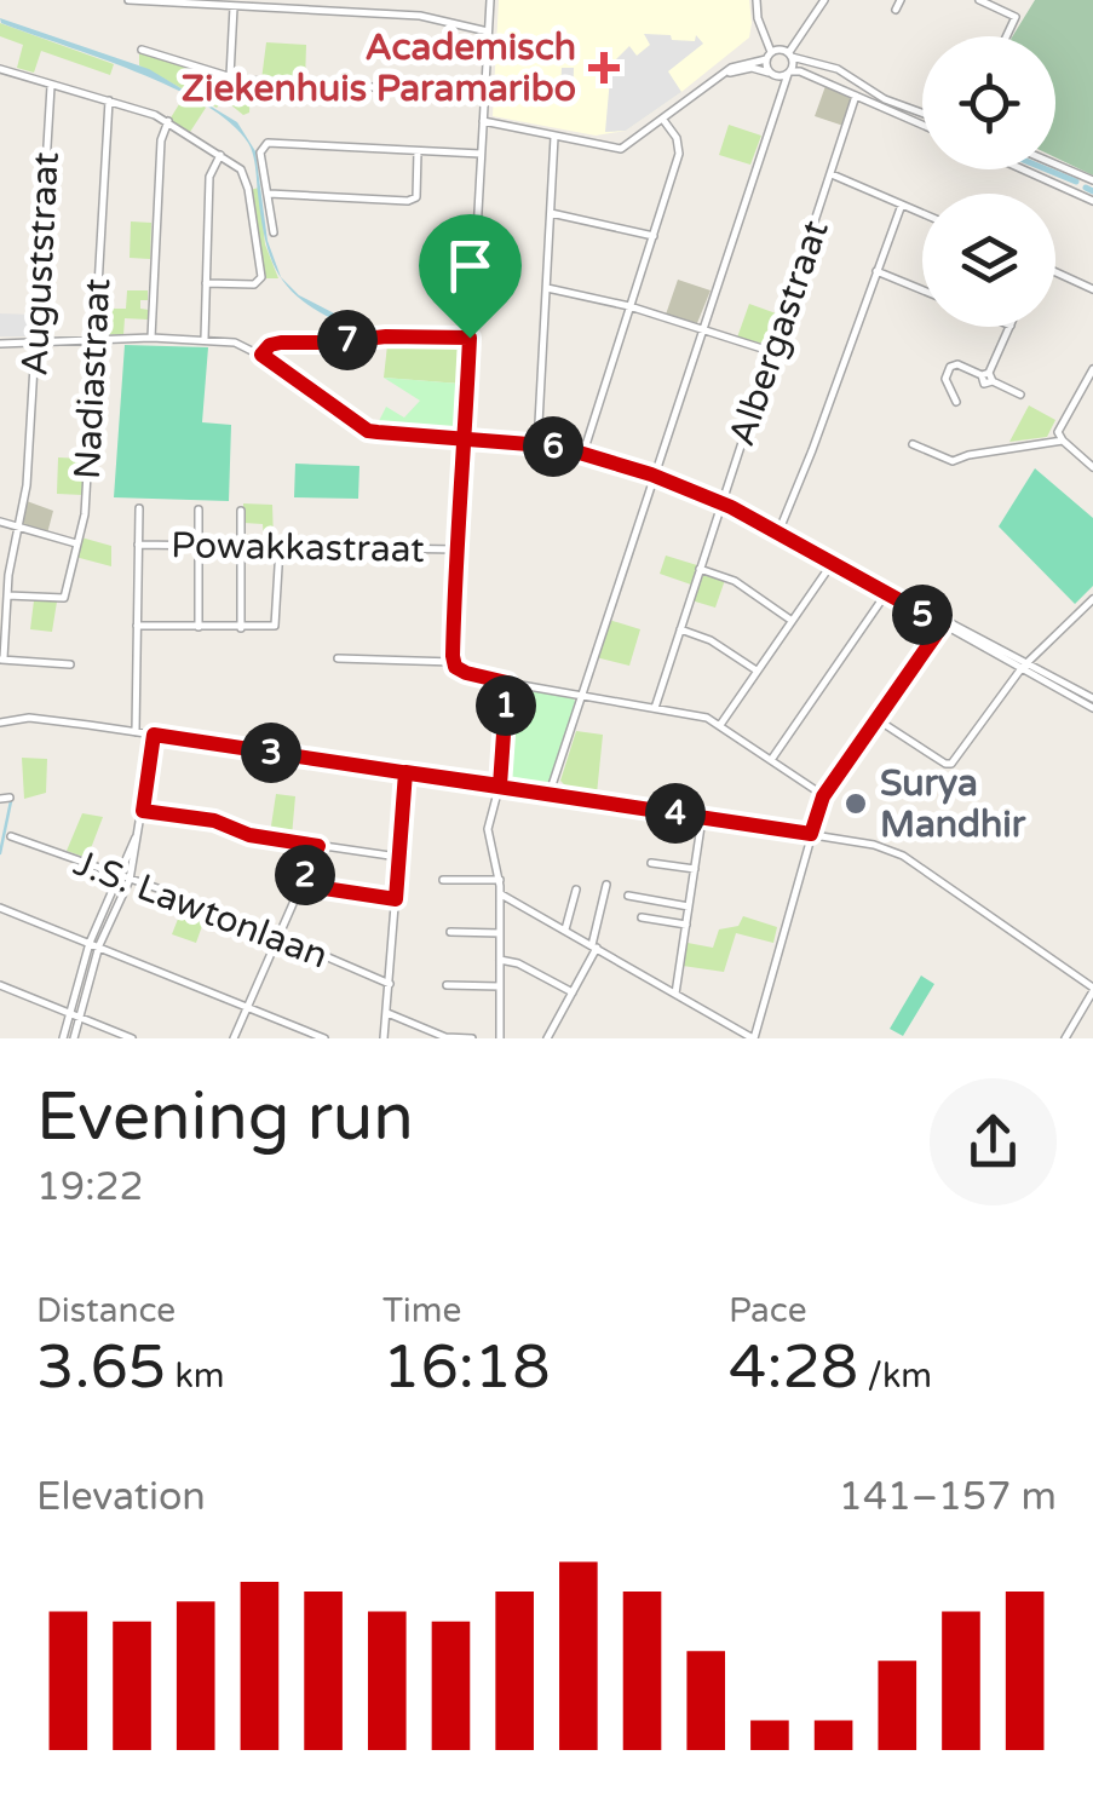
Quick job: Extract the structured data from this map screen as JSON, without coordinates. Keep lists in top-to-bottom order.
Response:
{
  "streets": {
    "street": [
      "Auguststraat",
      "Albergastraat",
      "Nadiastraat",
      "Powakkastraat",
      "J.S. Lawtonlaan"
    ]
  },
  "crossings": [
    ["Auguststraat", "Nadiastraat"]
  ],
  "places": {
    "health": ["Academisch Ziekenhuis Paramaribo"],
    "other": ["Surya Mandhir"]
  },
  "page": {
    "pins": [
      "7",
      "6",
      "5",
      "1",
      "3",
      "4",
      "2"
    ],
    "heading": ["Evening run", "19:22"],
    "stats": [
      ["Distance", "3.65 km"],
      ["Time", "16:18"],
      ["Pace", "4:28 /km"]
    ],
    "chart": ["Elevation", "141–157 m"]
  }
}
